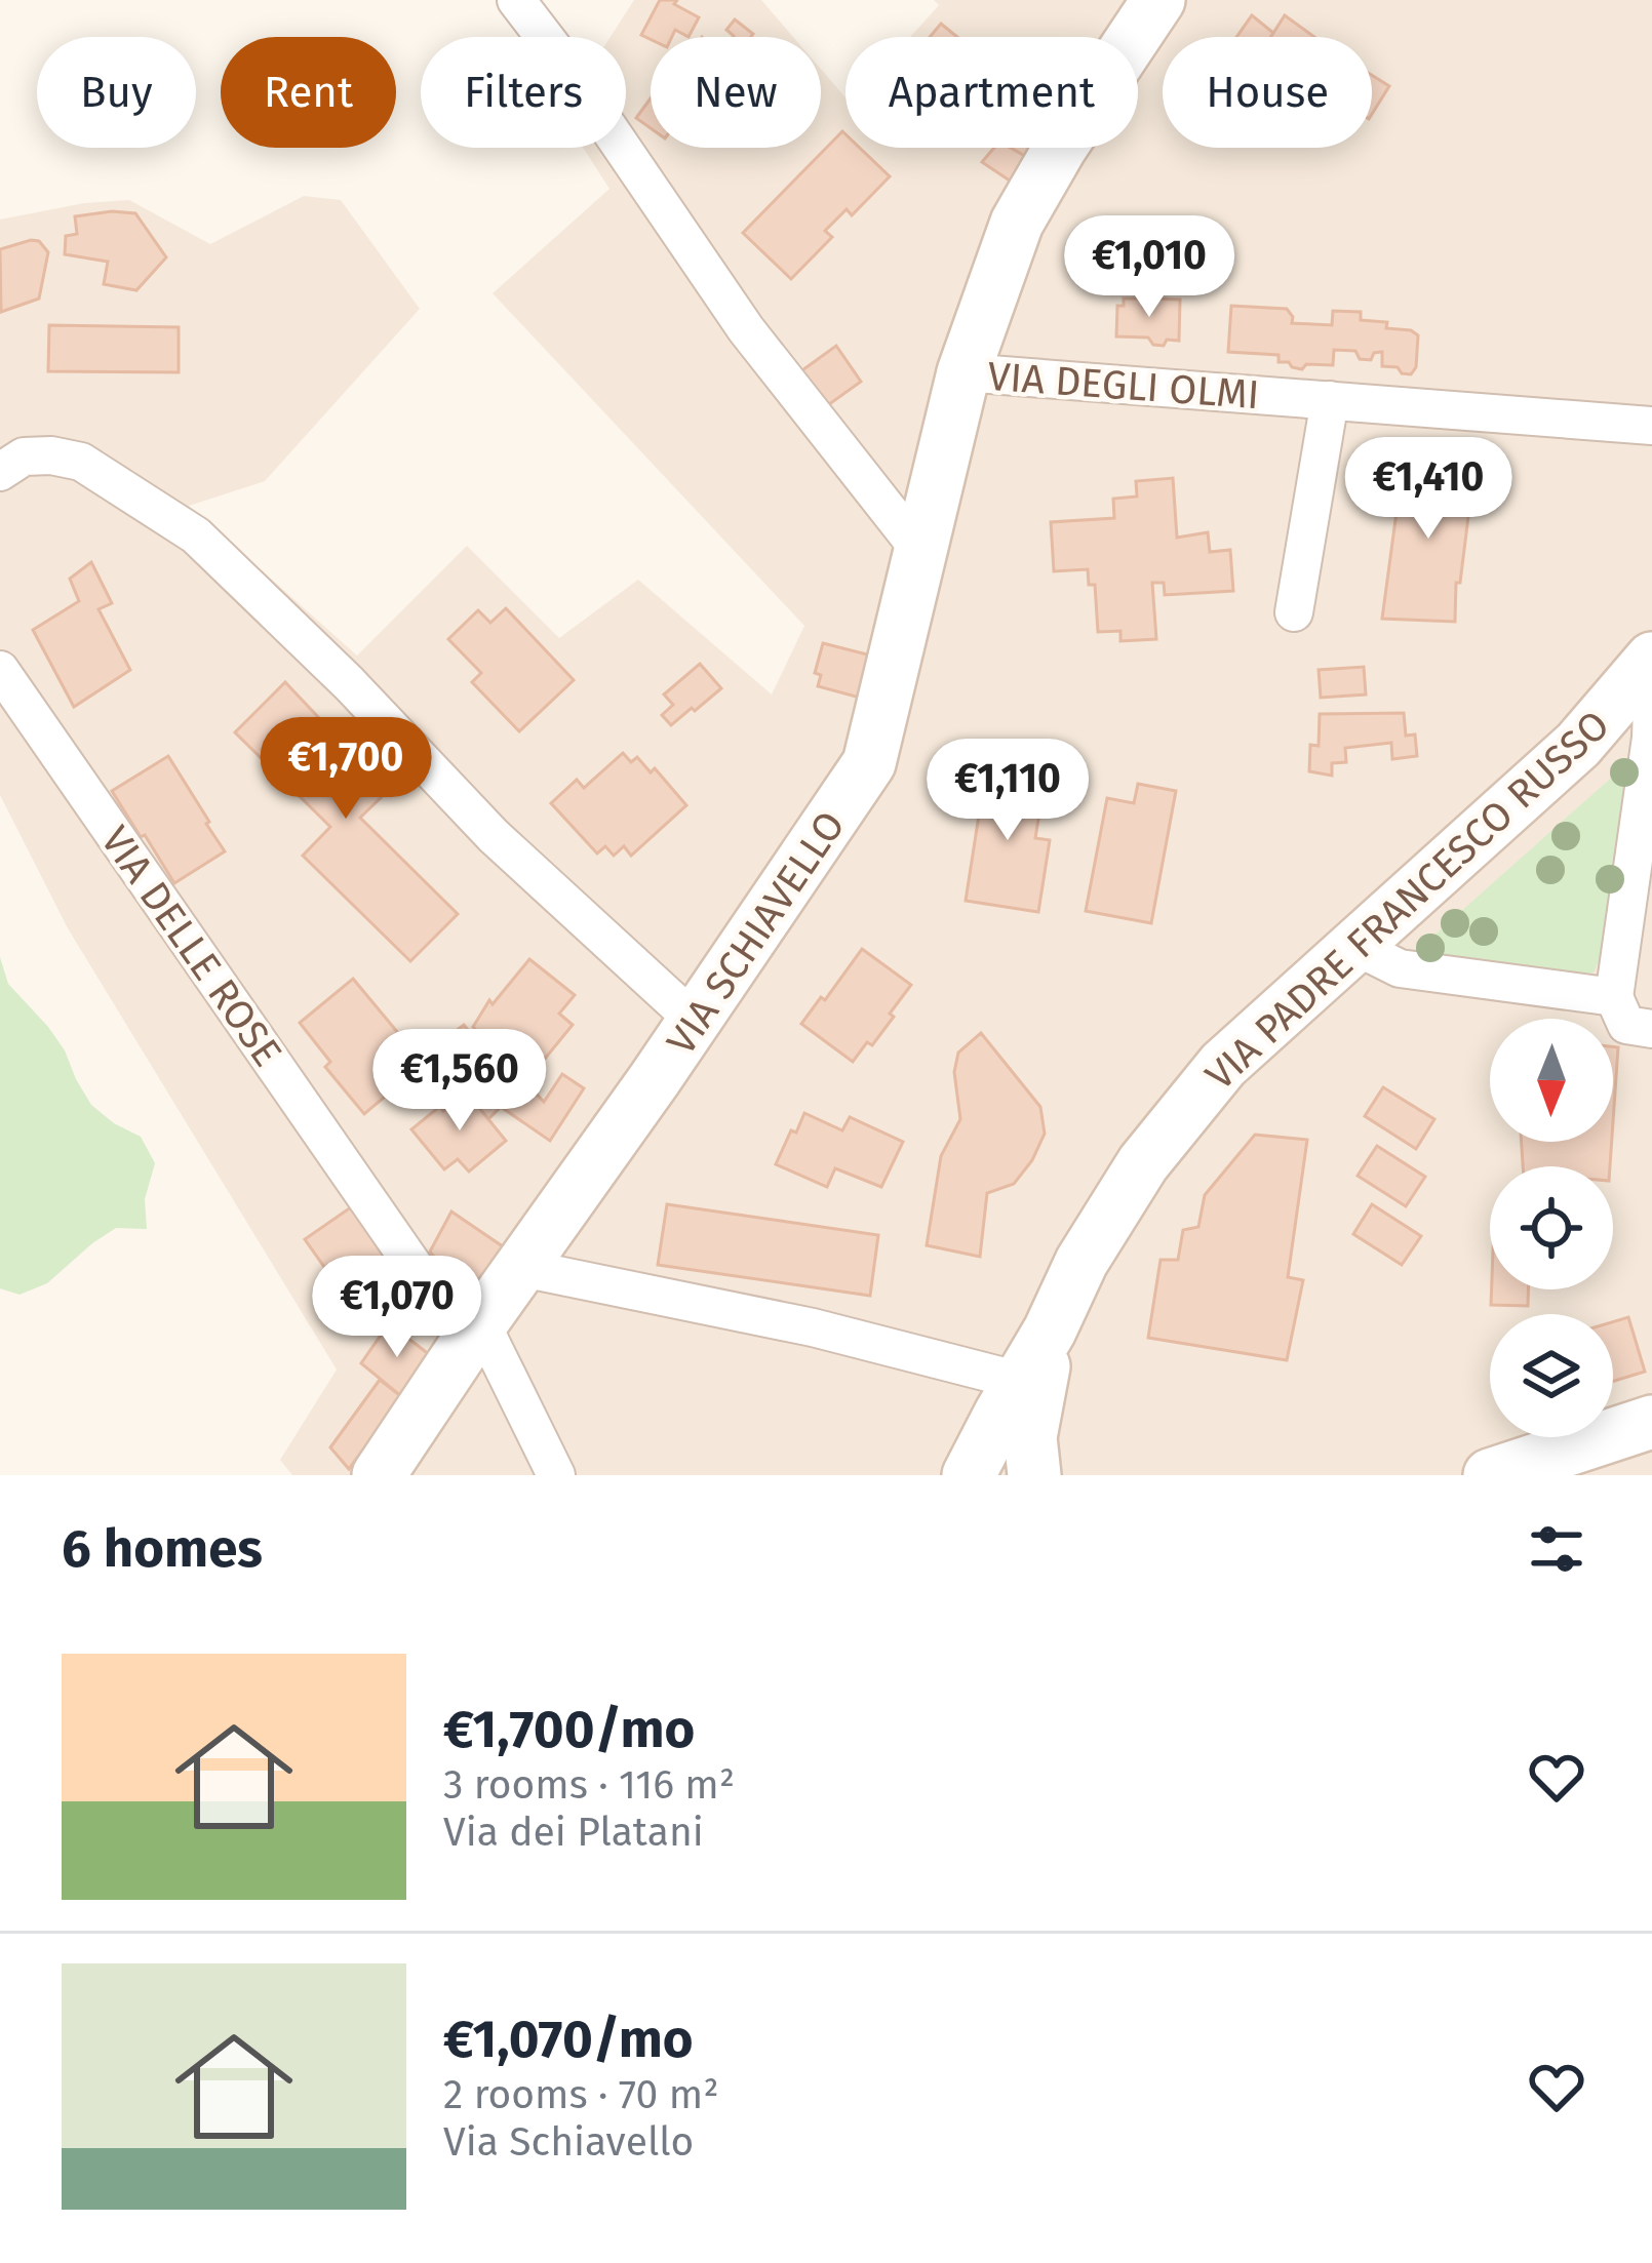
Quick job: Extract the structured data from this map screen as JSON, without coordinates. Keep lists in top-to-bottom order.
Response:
{
  "streets": {
    "street": [
      "VIA DEGLI OLMI",
      "VIA PADRE FRANCESCO RUSSO",
      "VIA SCHIAVELLO",
      "VIA DELLE ROSE"
    ]
  },
  "crossings": [
    ["VIA DEGLI OLMI", "VIA SCHIAVELLO"],
    ["VIA SCHIAVELLO", "VIA DELLE ROSE"]
  ],
  "north": "bottom",
  "page": {
    "chip": [
      "Buy",
      "Rent",
      "Filters",
      "New",
      "Apartment",
      "House"
    ],
    "price": [
      "€1,010",
      "€1,410",
      "€1,700",
      "€1,110",
      "€1,560",
      "€1,070"
    ],
    "heading": "6 homes",
    "list": [
      {
        "name": "€1,700/mo",
        "note": "3 rooms · 116 m² · Via dei Platani"
      },
      {
        "name": "€1,070/mo",
        "note": "2 rooms · 70 m² · Via Schiavello"
      }
    ]
  }
}
